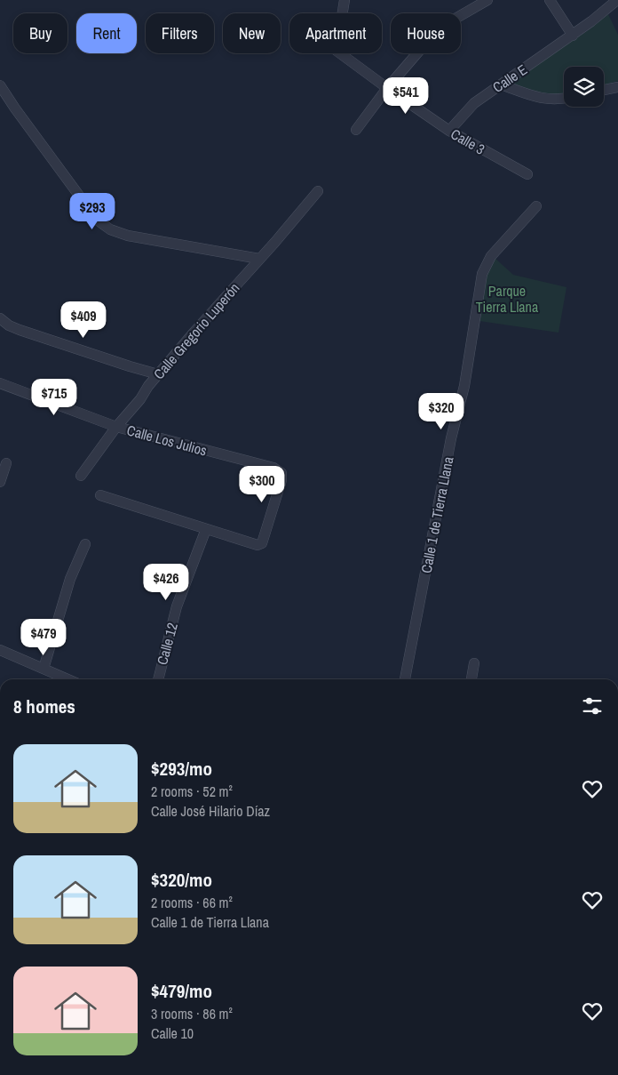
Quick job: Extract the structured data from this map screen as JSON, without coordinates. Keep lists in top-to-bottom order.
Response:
{
  "streets": {
    "street": [
      "Calle E",
      "Calle 3",
      "Calle Gregorio Luperón",
      "Calle Los Julios",
      "Calle 1 de Tierra Llana",
      "Calle 12"
    ]
  },
  "crossings": [
    ["Calle E", "Calle 3"],
    ["Calle Gregorio Luperón", "Calle Los Julios"],
    ["Calle Los Julios", "Calle 12"]
  ],
  "parks": ["Parque Tierra Llana"],
  "page": {
    "chip": [
      "Buy",
      "Rent",
      "Filters",
      "New",
      "Apartment",
      "House"
    ],
    "price": [
      "$541",
      "$293",
      "$409",
      "$715",
      "$320",
      "$300",
      "$426",
      "$479"
    ],
    "heading": "8 homes",
    "list": [
      {
        "name": "$293/mo",
        "note": "2 rooms · 52 m² · Calle José Hilario Díaz"
      },
      {
        "name": "$320/mo",
        "note": "2 rooms · 66 m² · Calle 1 de Tierra Llana"
      },
      {
        "name": "$479/mo",
        "note": "3 rooms · 86 m² · Calle 10"
      }
    ]
  }
}
